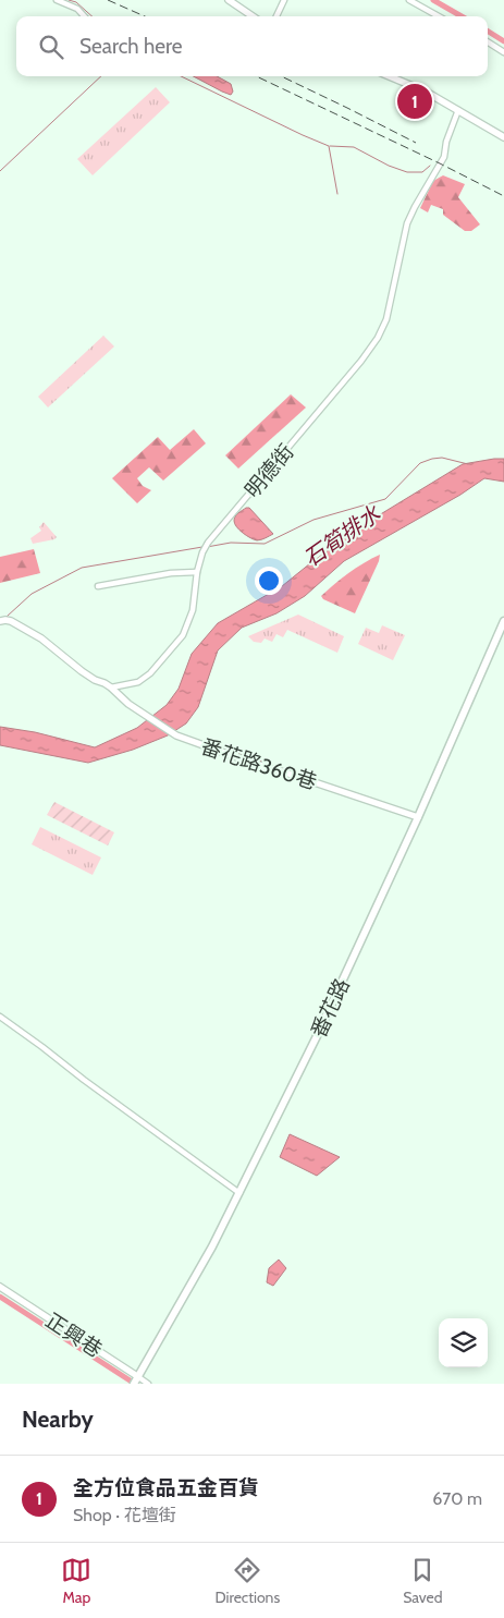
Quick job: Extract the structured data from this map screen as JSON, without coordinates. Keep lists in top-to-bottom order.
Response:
{
  "streets": {
    "main road": ["番花路"],
    "street": ["明德街", "番花路360巷", "正興巷"]
  },
  "crossings": [
    ["明德街", "番花路360巷"],
    ["番花路360巷", "番花路"],
    ["番花路", "正興巷"]
  ],
  "water": ["石筍排水"],
  "page": {
    "search": "Search here",
    "pins": "1",
    "heading": "Nearby",
    "list": [
      {
        "mark": "1",
        "name": "全方位食品五金百貨",
        "note": "Shop · 花壇街",
        "value": "670 m"
      }
    ],
    "nav": ["Map", "Directions", "Saved"]
  }
}
